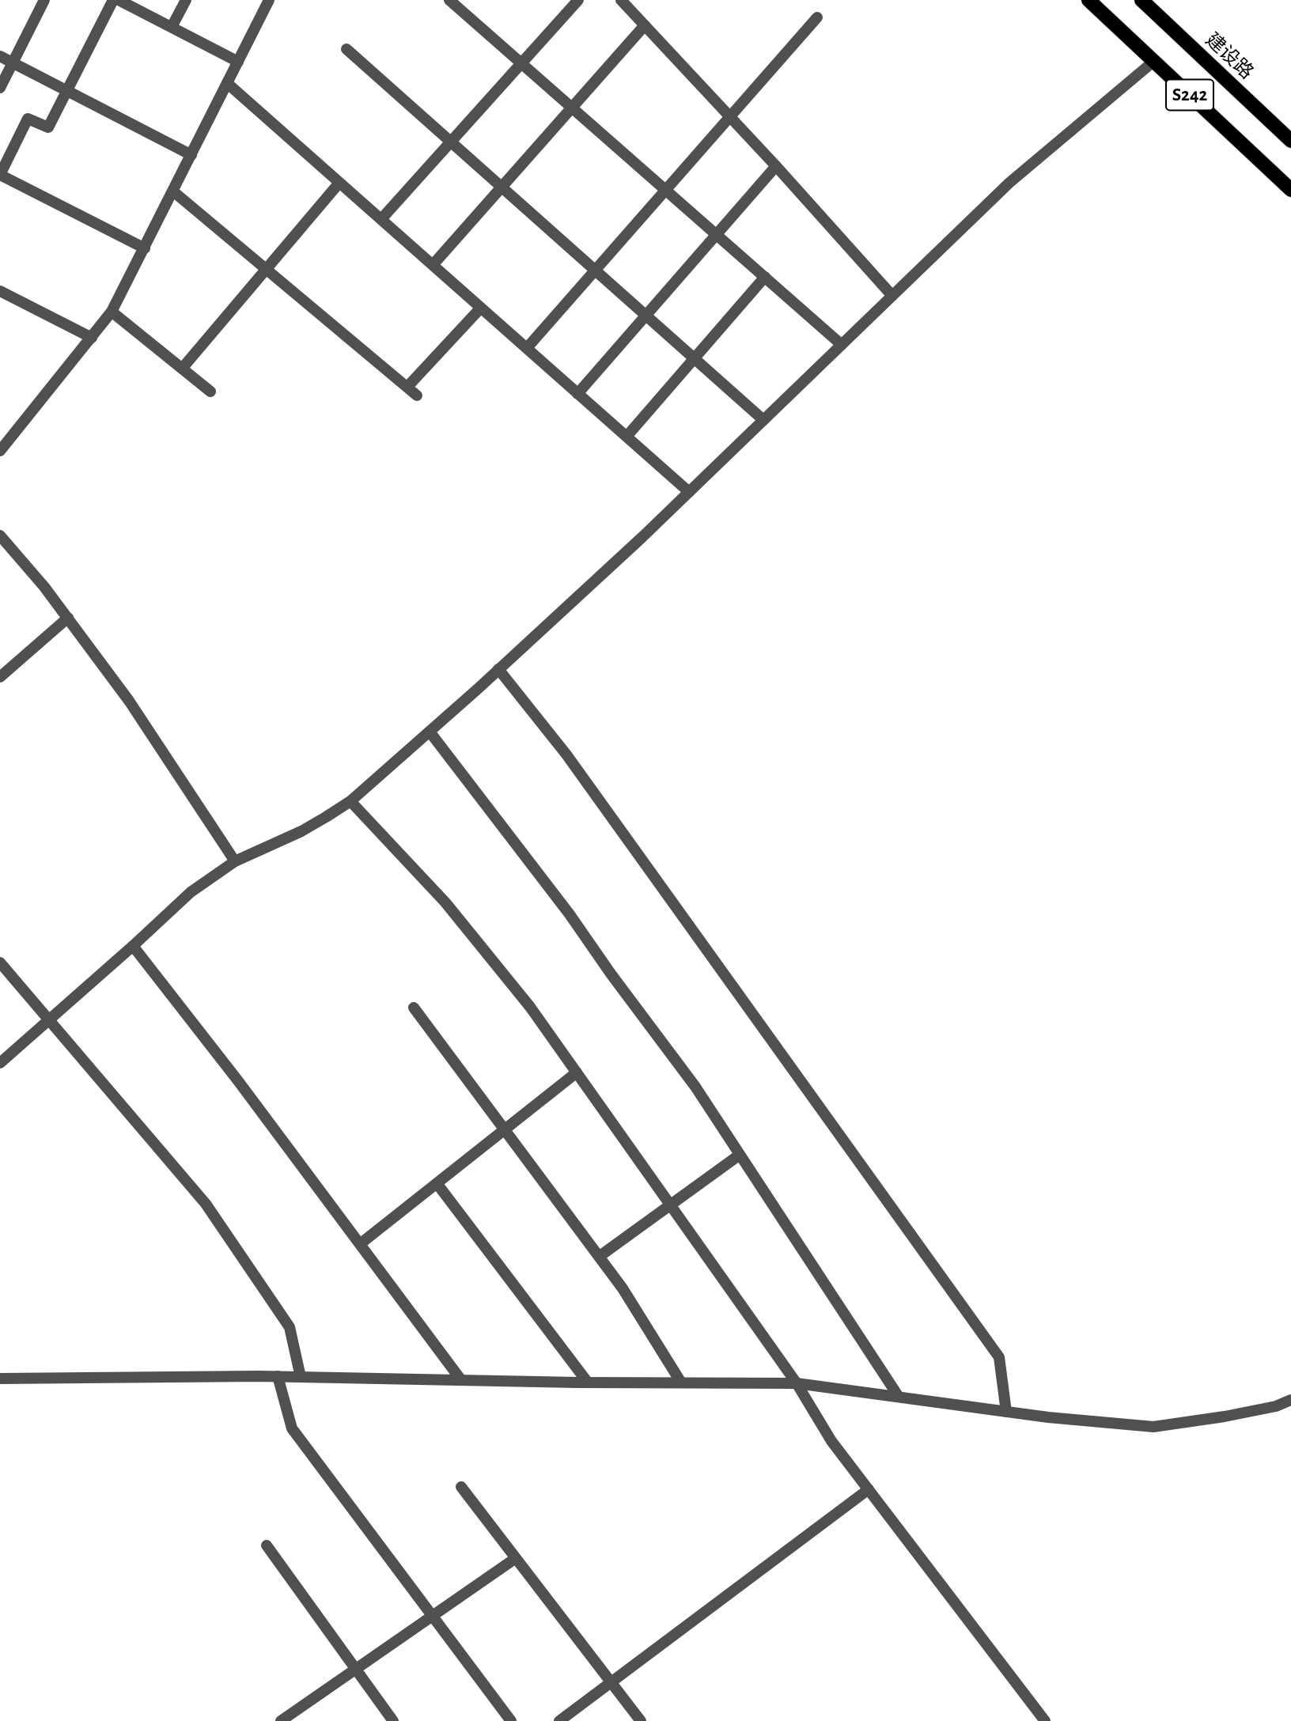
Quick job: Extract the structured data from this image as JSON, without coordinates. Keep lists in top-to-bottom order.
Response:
{
  "streets": {
    "main road": ["建设路", "S242"]
  }
}
